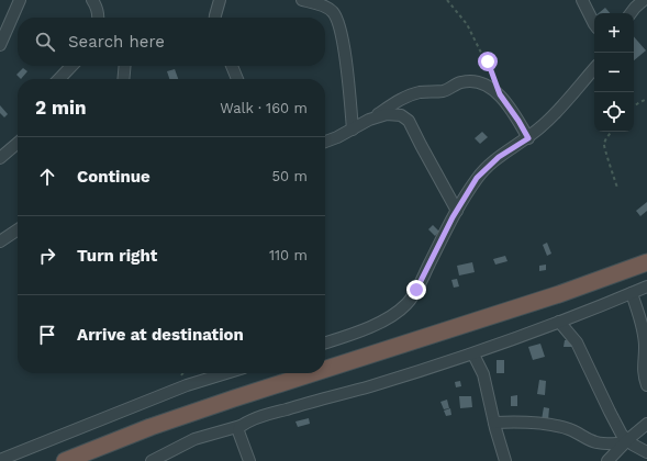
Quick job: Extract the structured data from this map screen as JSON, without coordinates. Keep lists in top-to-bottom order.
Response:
{
  "page": {
    "map_buttons": ["+", "−"],
    "search": "Search here",
    "heading": ["2 min", "Walk · 160 m"],
    "list": [
      ["Continue", "50 m"],
      ["Turn right", "110 m"],
      "Arrive at destination"
    ]
  }
}
